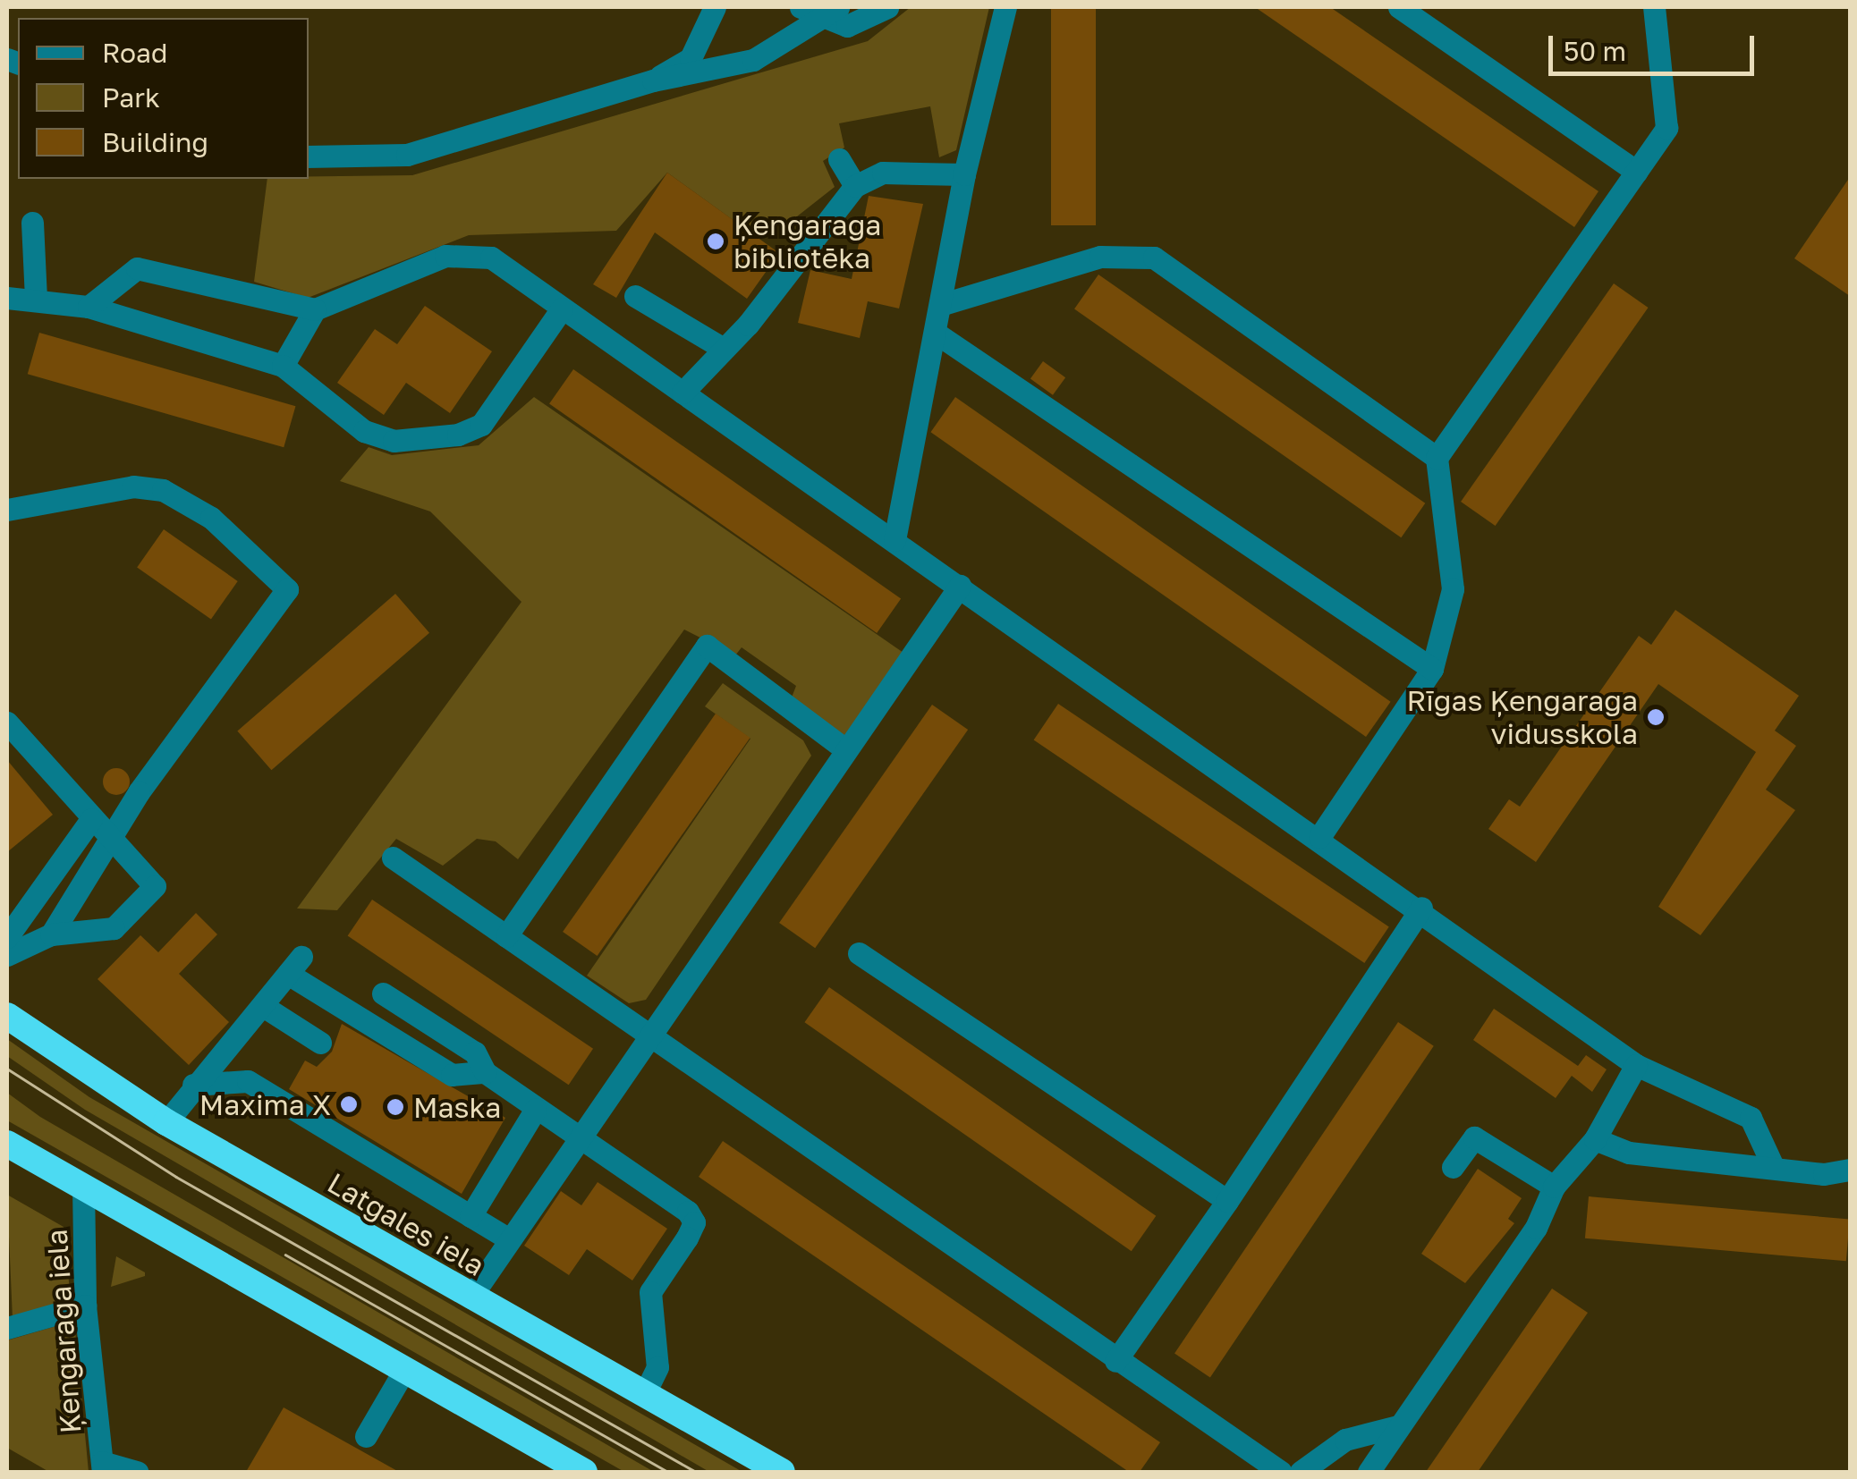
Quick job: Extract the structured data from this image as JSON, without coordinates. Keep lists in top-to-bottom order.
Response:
{
  "streets": {
    "highway": ["Latgales iela"],
    "street": ["Ķengaraga iela"]
  },
  "places": [
    "Ķengaraga bibliotēka",
    "Rīgas Ķengaraga vidusskola",
    "Maxima X",
    "Maska"
  ],
  "legend": ["Road", "Park", "Building"],
  "scale_bar": "50 m"
}
